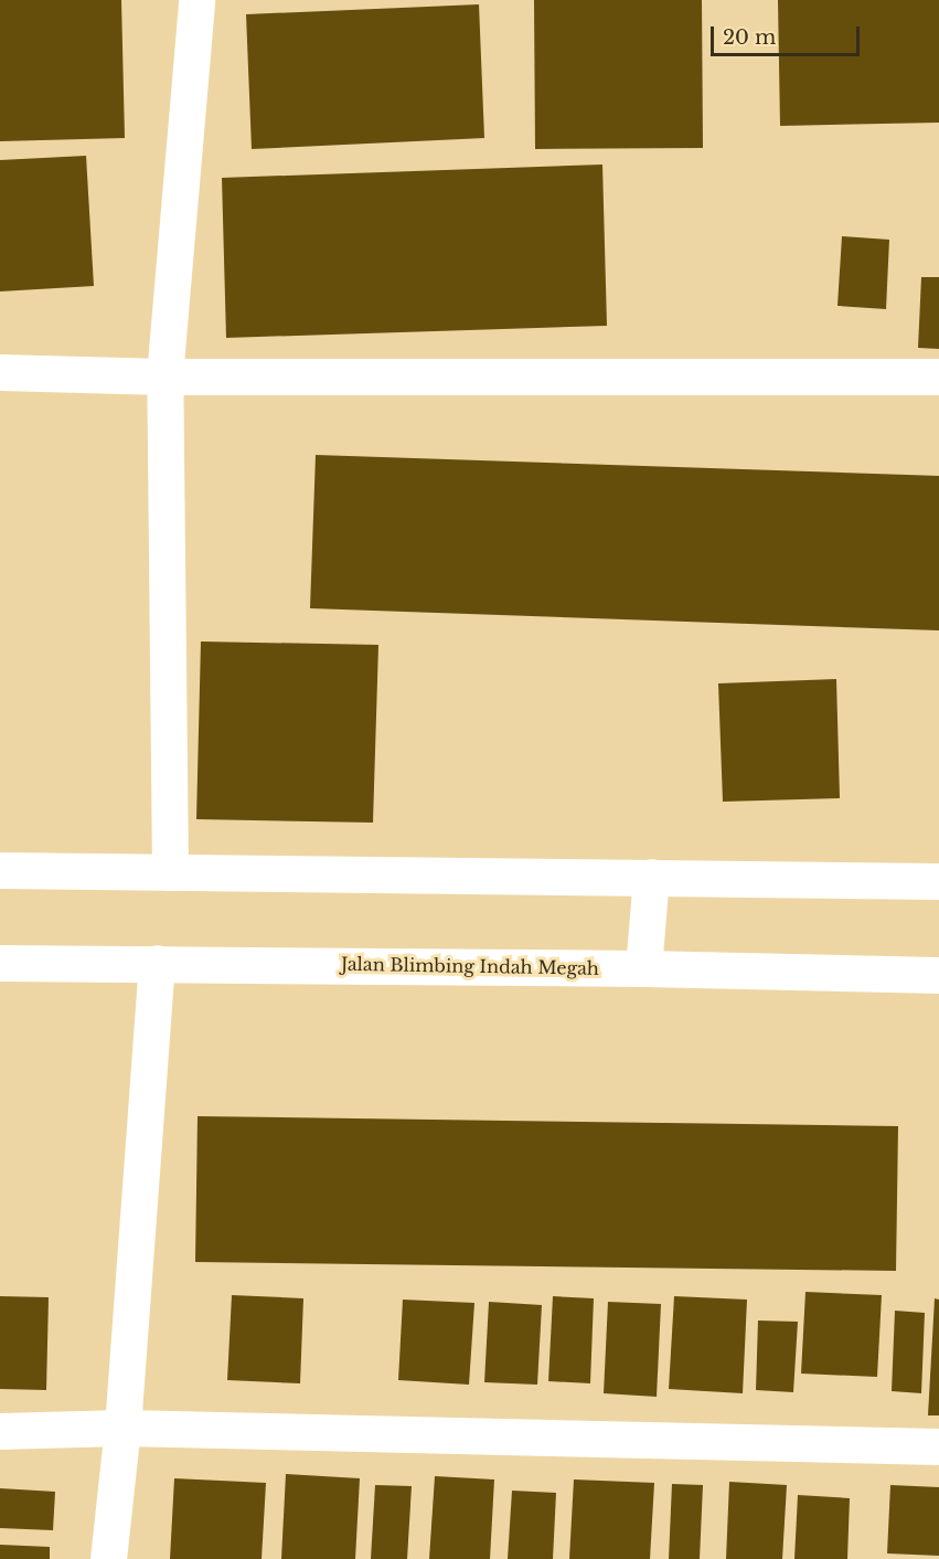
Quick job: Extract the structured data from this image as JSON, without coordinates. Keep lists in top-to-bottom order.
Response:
{
  "streets": {
    "street": ["Jalan Blimbing Indah Megah"]
  },
  "scale_bar": "20 m"
}
